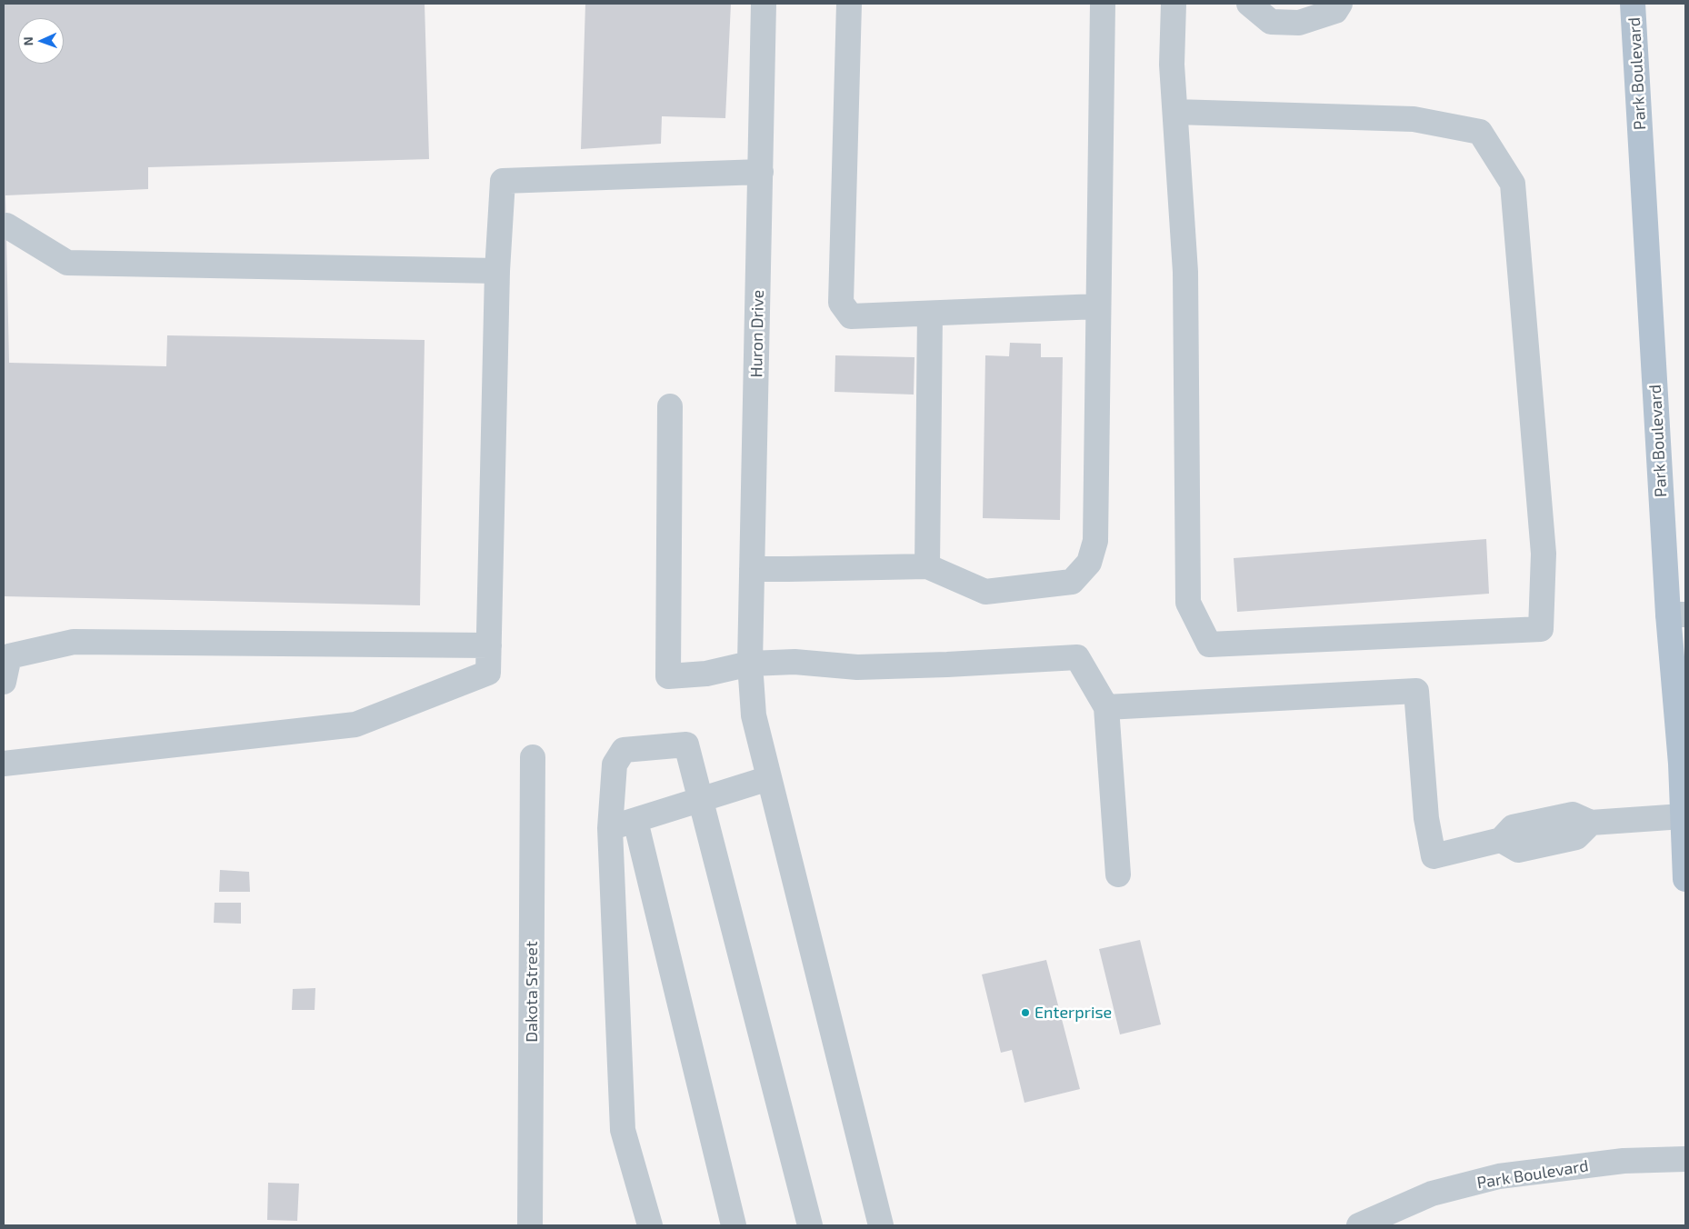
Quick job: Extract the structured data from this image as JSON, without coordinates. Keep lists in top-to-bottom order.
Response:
{
  "streets": {
    "main road": ["Park Boulevard"],
    "street": ["Huron Drive", "Dakota Street"]
  },
  "places": ["Enterprise"],
  "north": "left"
}
